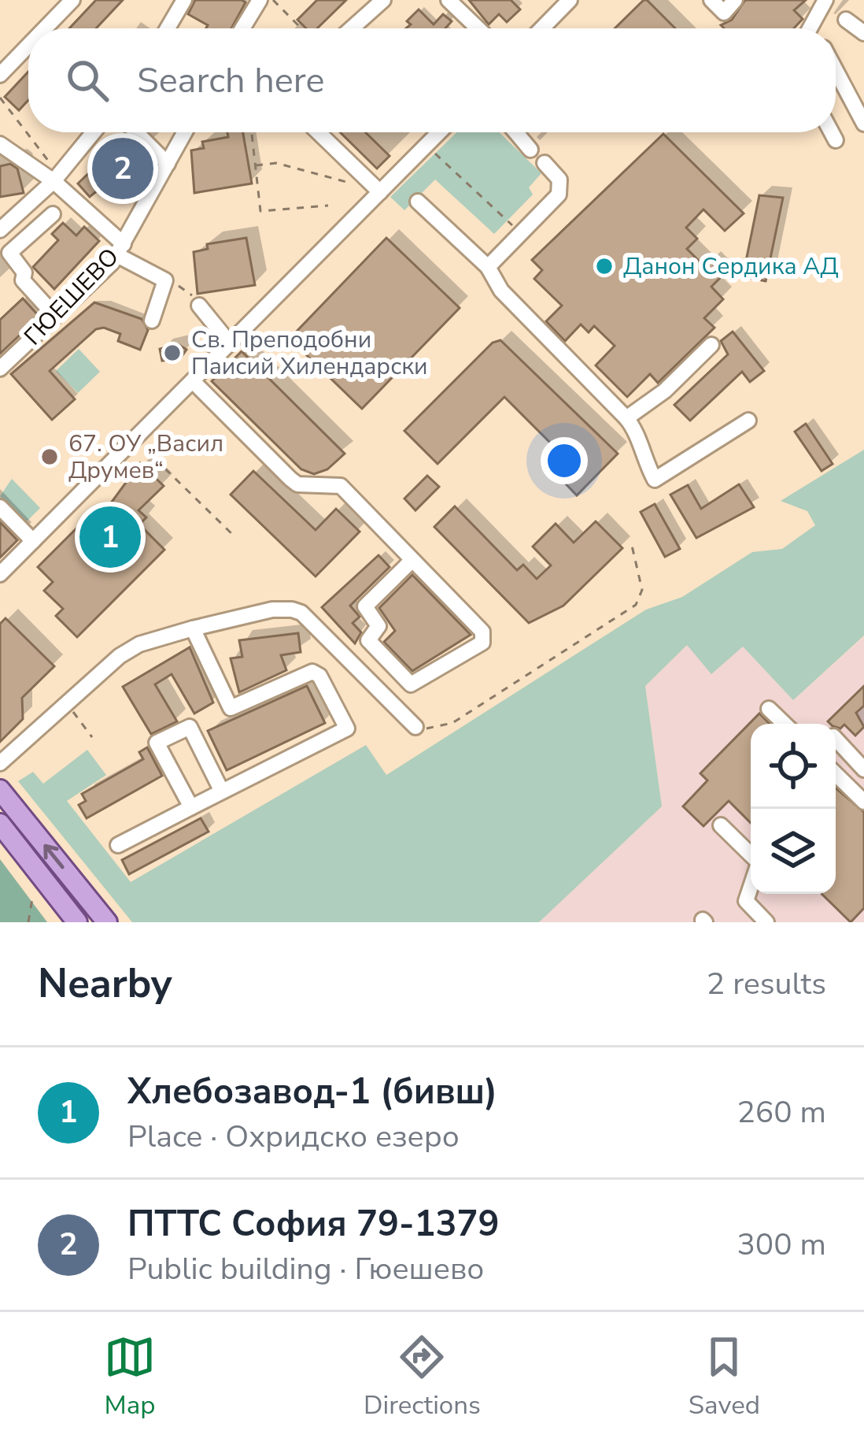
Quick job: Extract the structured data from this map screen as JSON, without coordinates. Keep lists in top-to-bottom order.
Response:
{
  "streets": {
    "street": ["ГЮЕШЕВО"]
  },
  "places": ["Данон Сердика АД", "Св. Преподобни Паисий Хилендарски", "67. ОУ „Васил Друмев“"],
  "page": {
    "search": "Search here",
    "pins": ["2", "1"],
    "heading": ["Nearby", "2 results"],
    "list": [
      {
        "mark": "1",
        "name": "Хлебозавод-1 (бивш)",
        "note": "Place · Охридско езеро",
        "value": "260 m"
      },
      {
        "mark": "2",
        "name": "ПТТС София 79-1379",
        "note": "Public building · Гюешево",
        "value": "300 m"
      }
    ],
    "nav": ["Map", "Directions", "Saved"]
  }
}
